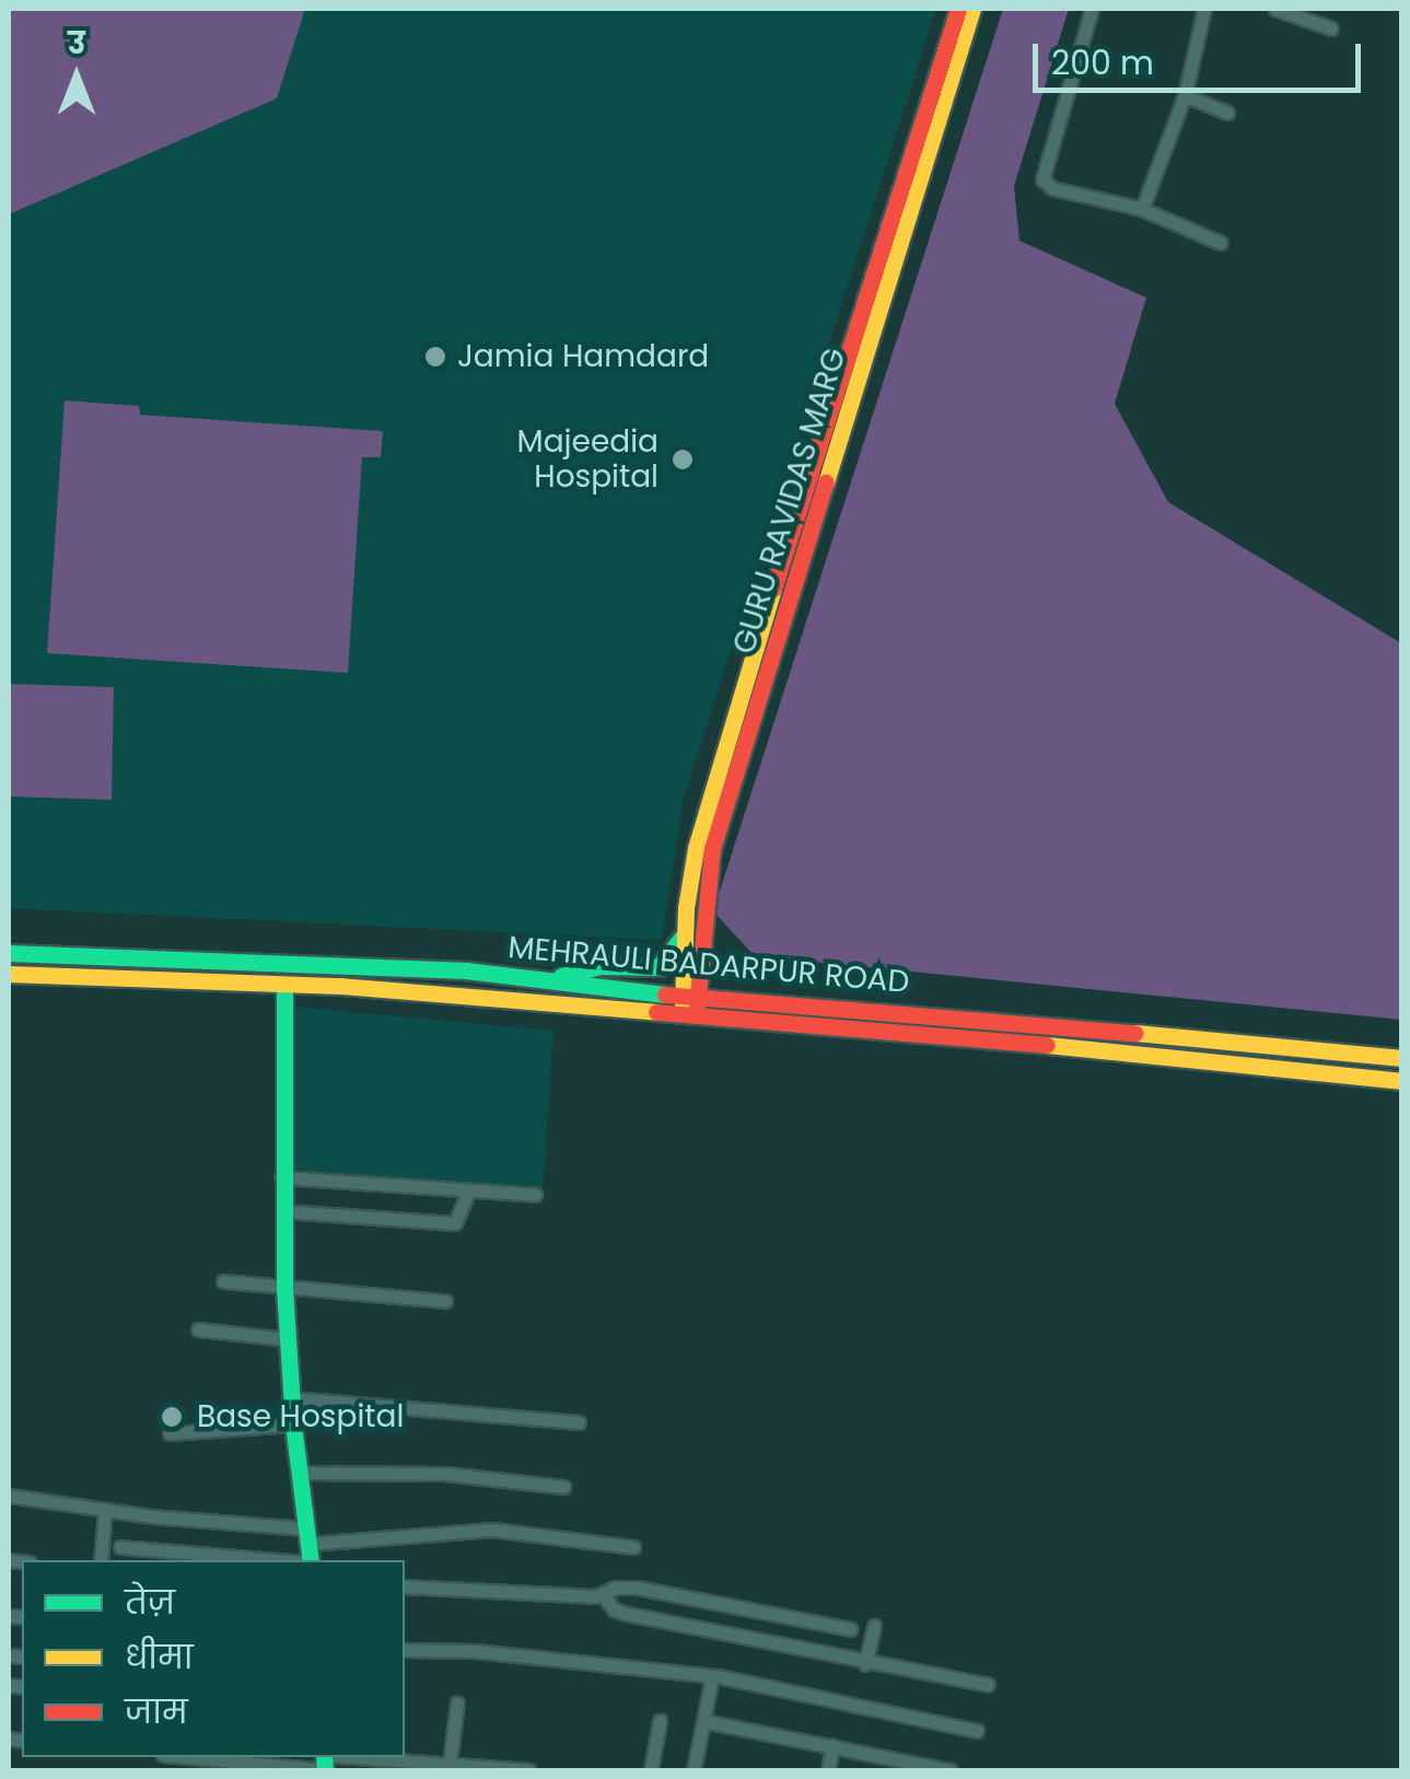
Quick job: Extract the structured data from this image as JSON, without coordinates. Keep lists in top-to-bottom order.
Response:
{
  "streets": {
    "main road": ["GURU RAVIDAS MARG", "MEHRAULI BADARPUR ROAD"]
  },
  "crossings": [
    ["GURU RAVIDAS MARG", "MEHRAULI BADARPUR ROAD"]
  ],
  "places": ["Jamia Hamdard", "Majeedia Hospital", "Base Hospital"],
  "legend": ["तेज़", "धीमा", "जाम"],
  "scale_bar": "200 m",
  "north": "top"
}
